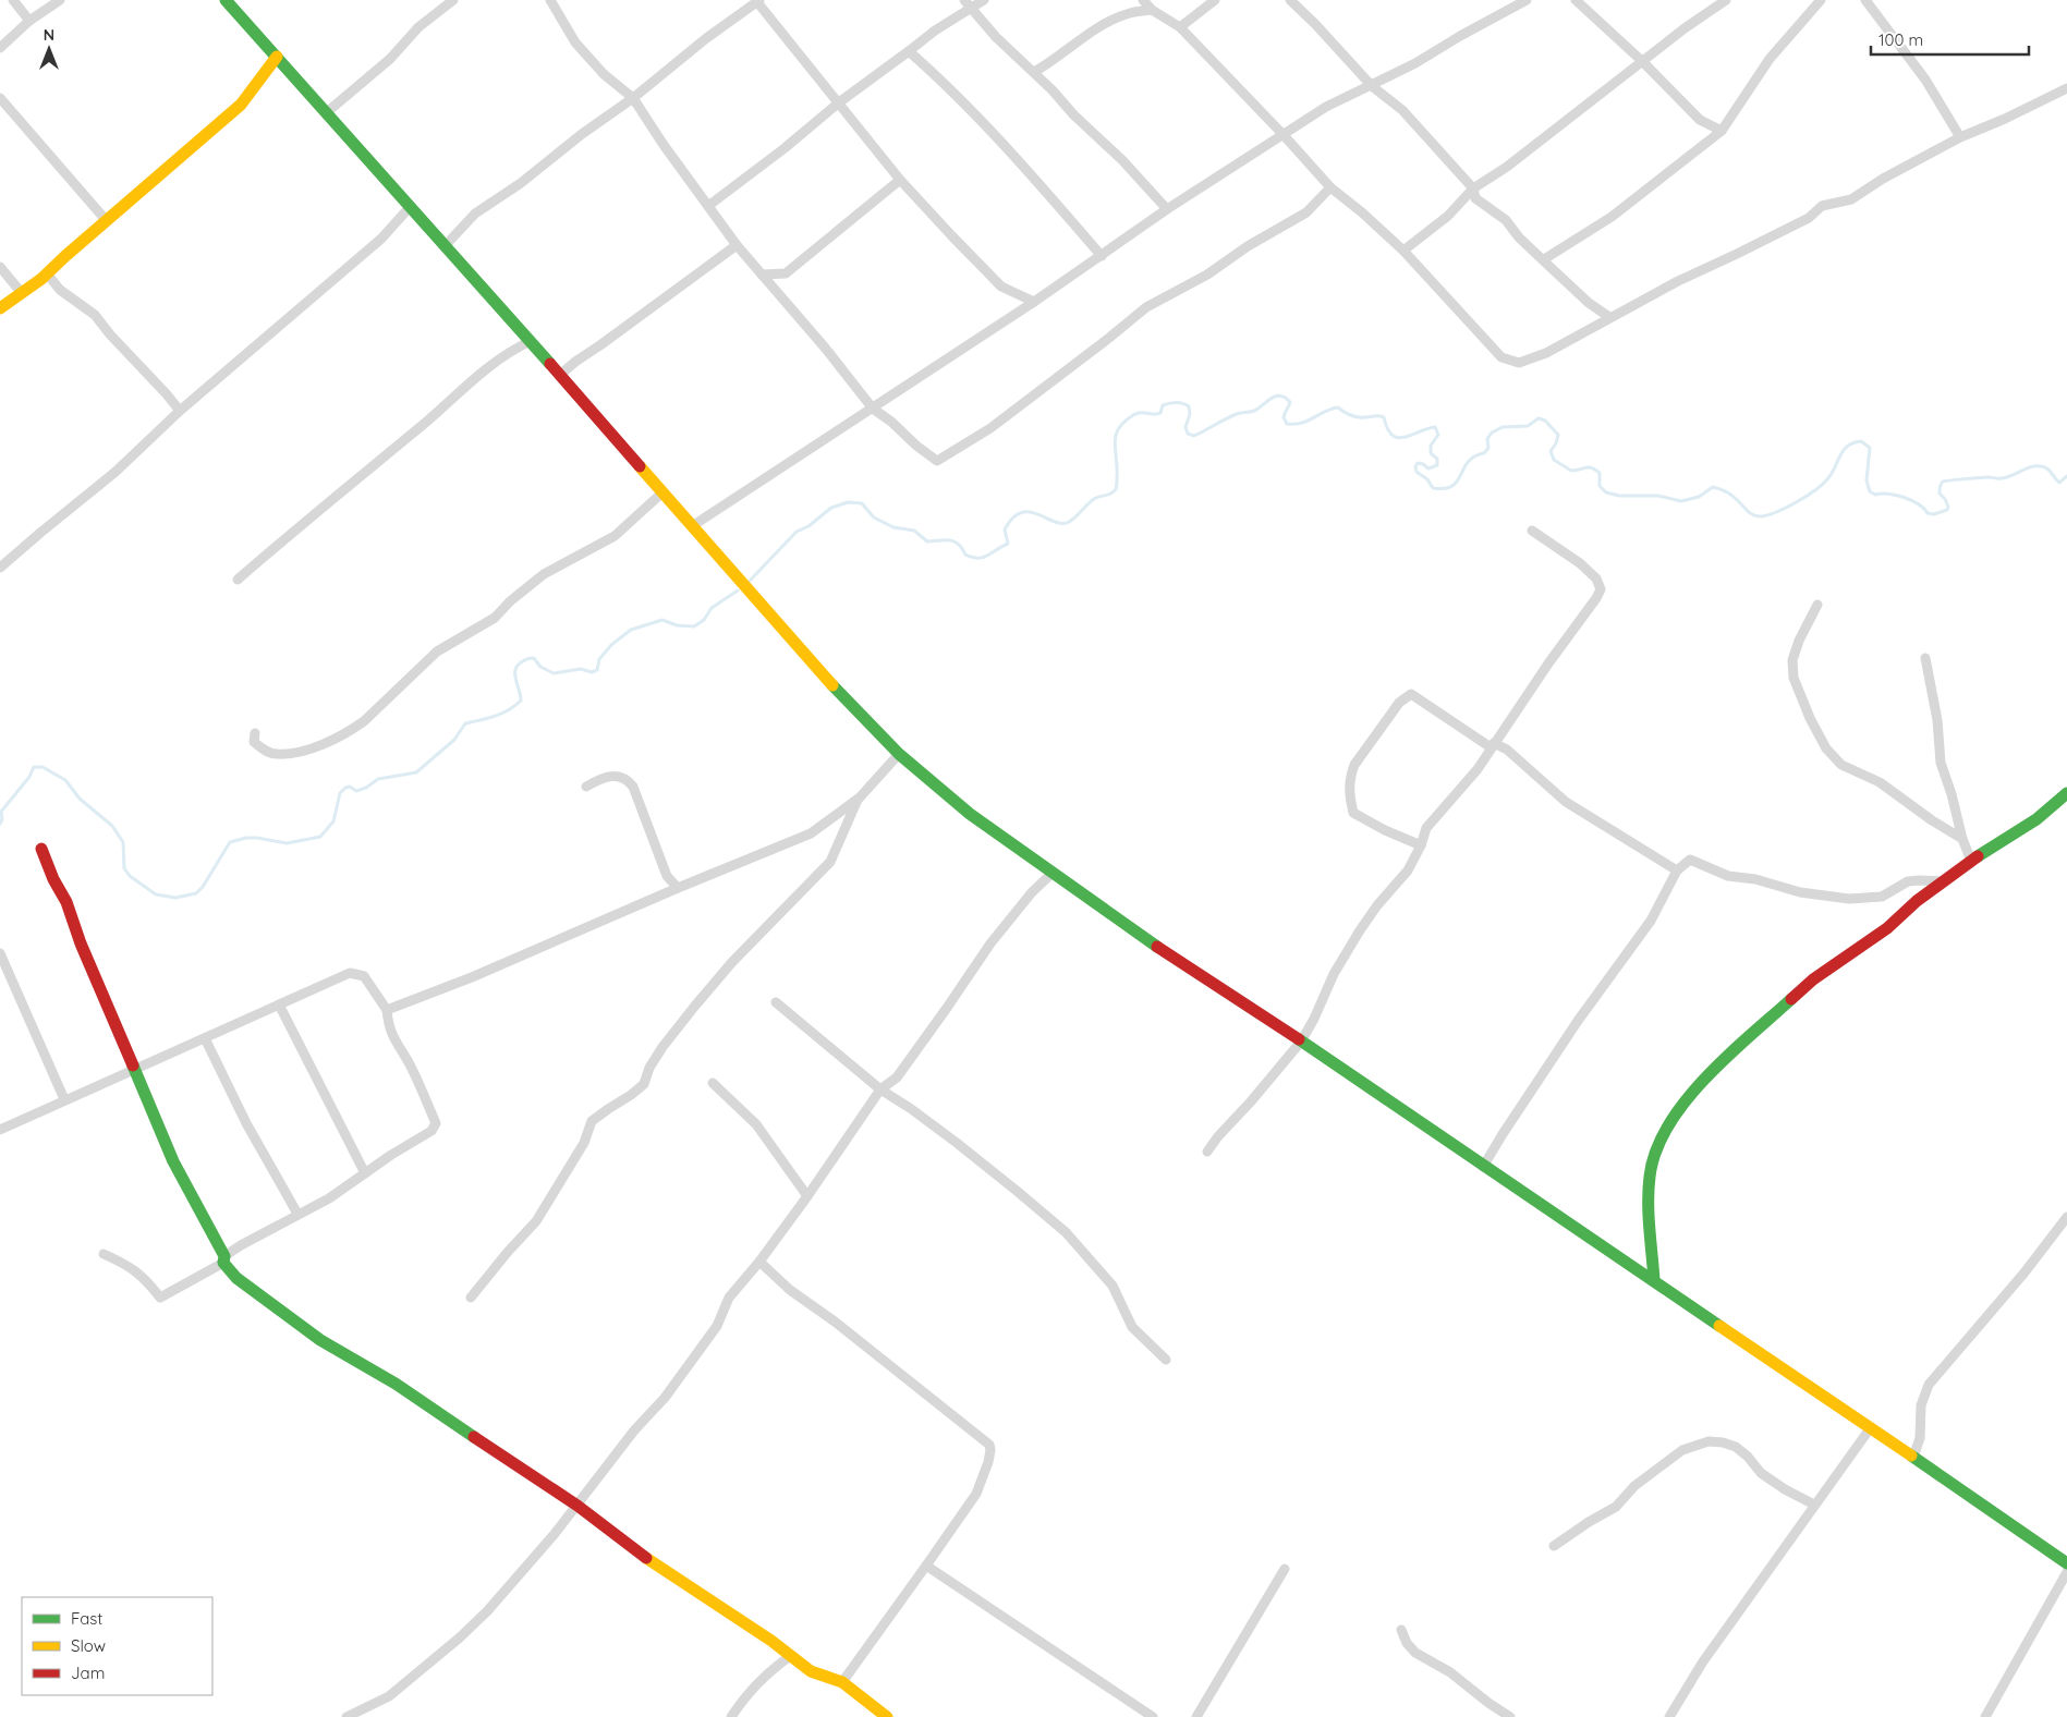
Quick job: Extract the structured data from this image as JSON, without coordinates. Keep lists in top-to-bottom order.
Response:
{
  "legend": ["Fast", "Slow", "Jam"],
  "scale_bar": "100 m",
  "north": "top"
}
